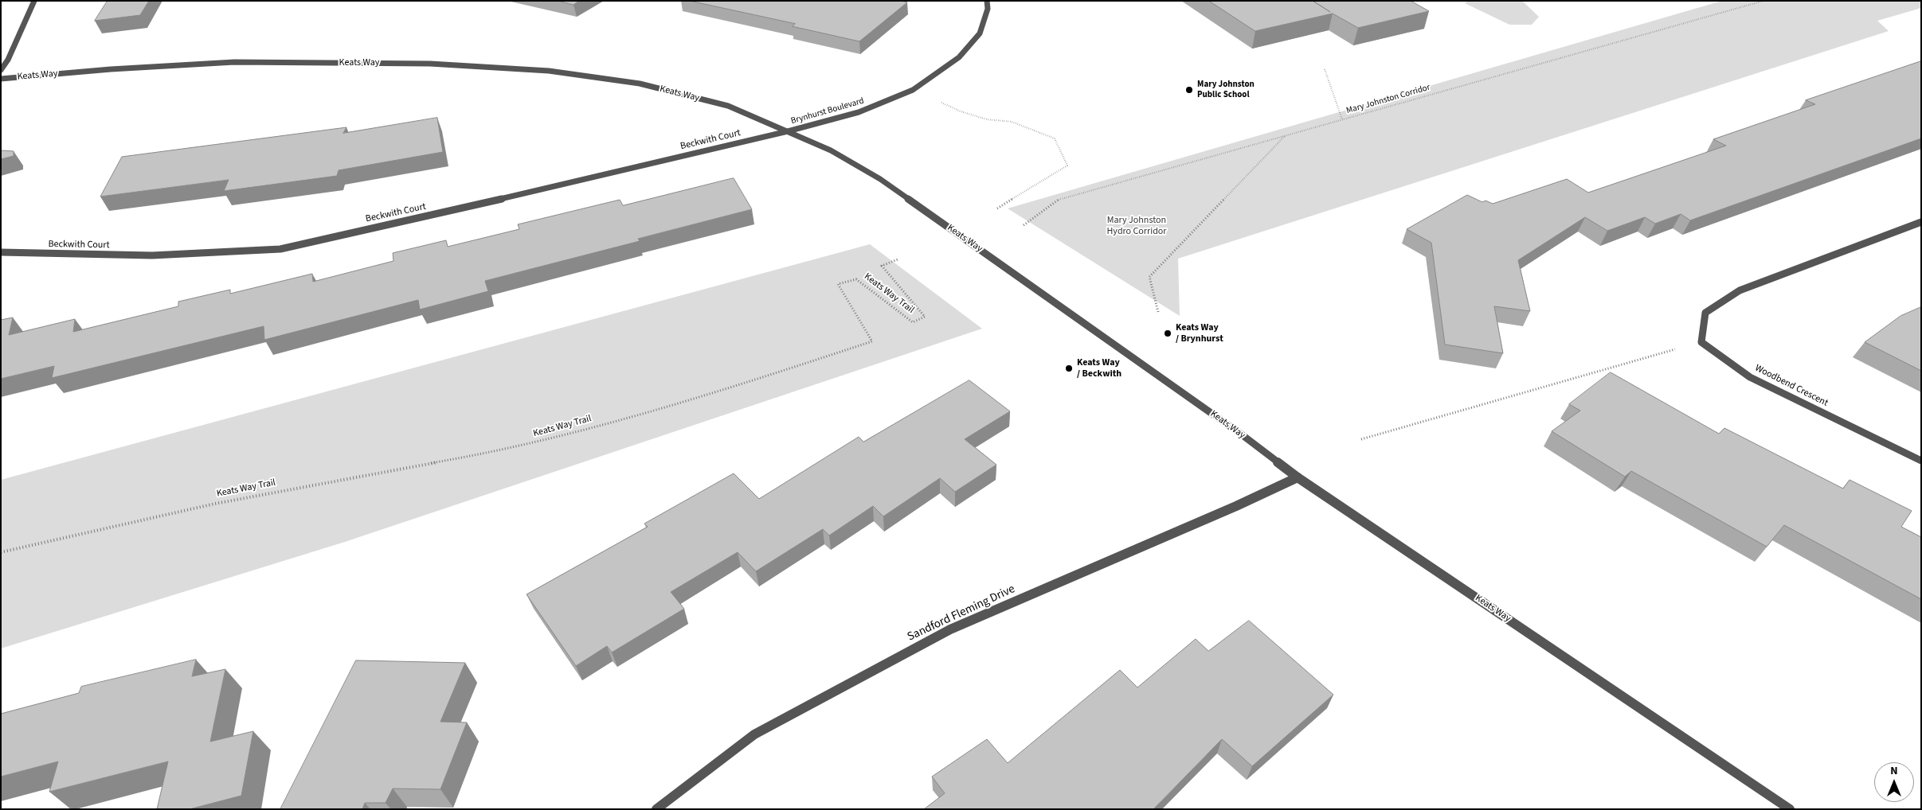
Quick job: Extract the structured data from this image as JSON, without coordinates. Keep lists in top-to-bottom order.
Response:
{
  "streets": {
    "street": [
      "Keats Way",
      "Brynhurst Boulevard",
      "Beckwith Court",
      "Woodbend Crescent",
      "Sandford Fleming Drive"
    ],
    "path": ["Mary Johnston Corridor", "Keats Way Trail"]
  },
  "crossings": [
    ["Keats Way", "Brynhurst Boulevard"],
    ["Keats Way", "Beckwith Court"],
    ["Keats Way", "Sandford Fleming Drive"],
    ["Brynhurst Boulevard", "Beckwith Court"]
  ],
  "parks": ["Mary Johnston Hydro Corridor"],
  "places": ["Mary Johnston Public School", "Keats Way / Brynhurst", "Keats Way / Beckwith"],
  "north": "top"
}
